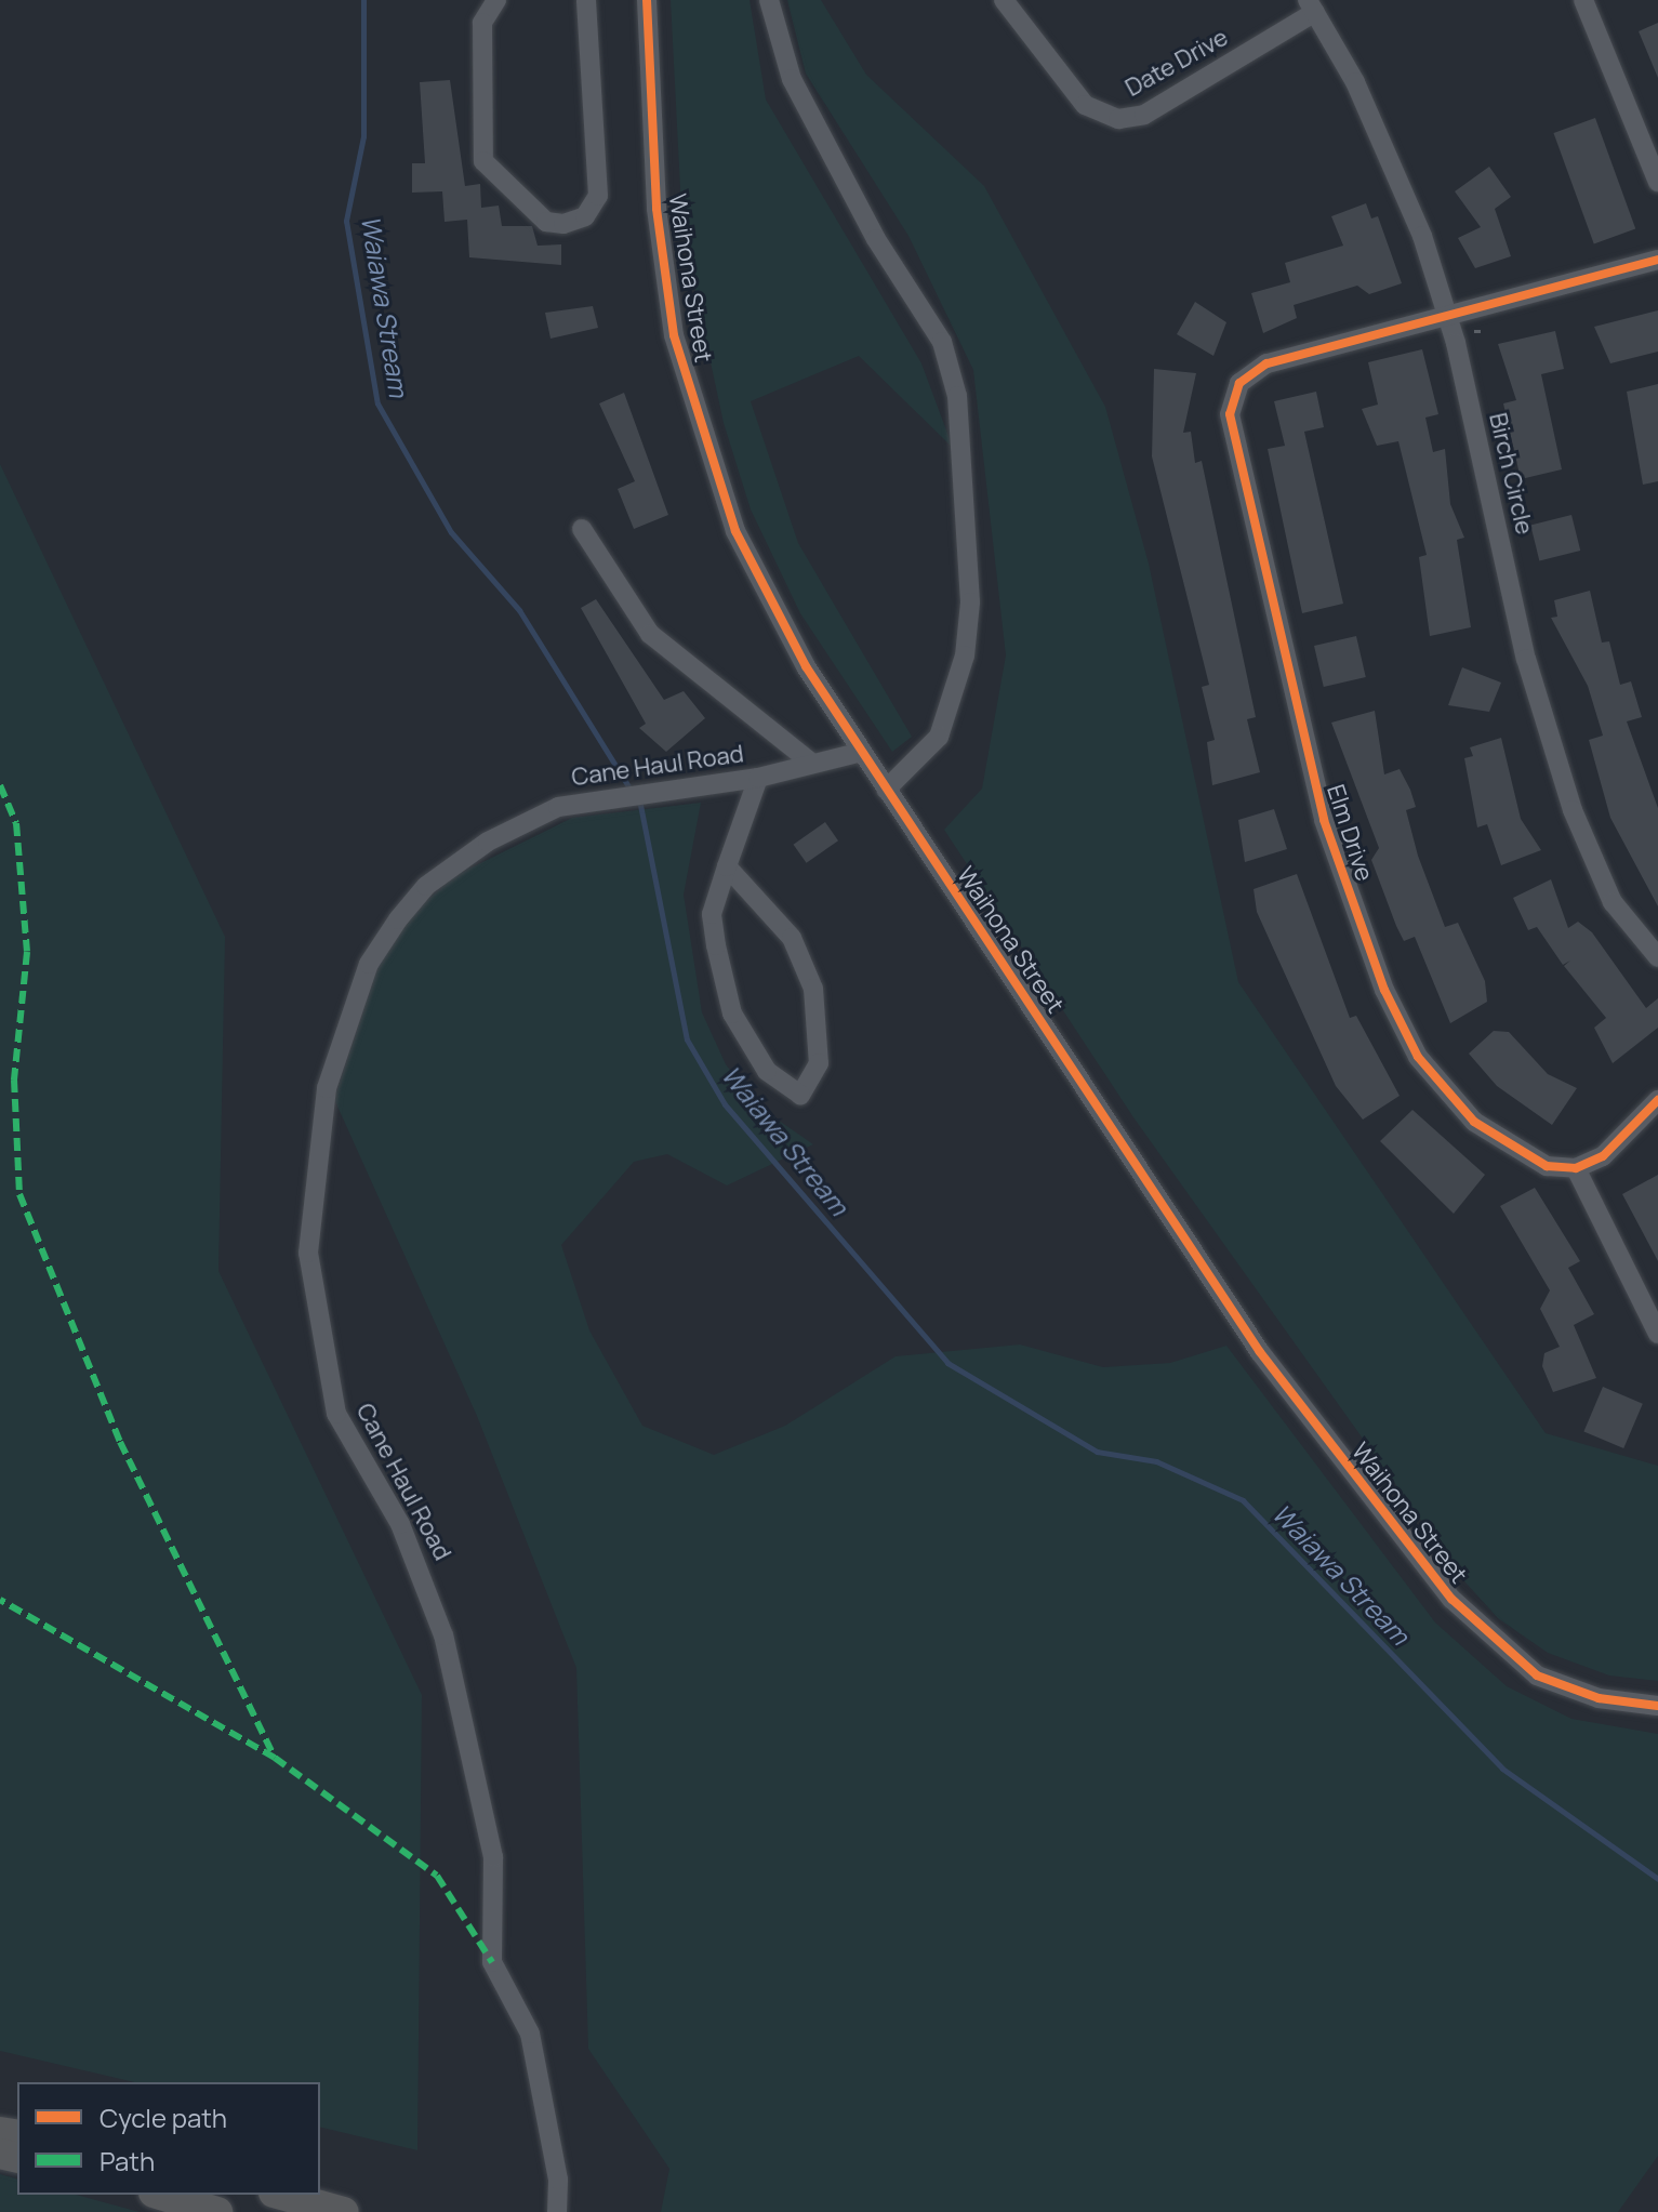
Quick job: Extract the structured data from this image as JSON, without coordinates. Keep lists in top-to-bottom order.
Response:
{
  "streets": {
    "street": [
      "Date Drive",
      "Waihona Street",
      "Birch Circle",
      "Cane Haul Road",
      "Elm Drive"
    ]
  },
  "crossings": [
    ["Date Drive", "Birch Circle"],
    ["Waihona Street", "Cane Haul Road"],
    ["Birch Circle", "Elm Drive"]
  ],
  "water": ["Waiawa Stream"],
  "legend": ["Cycle path", "Path"]
}
